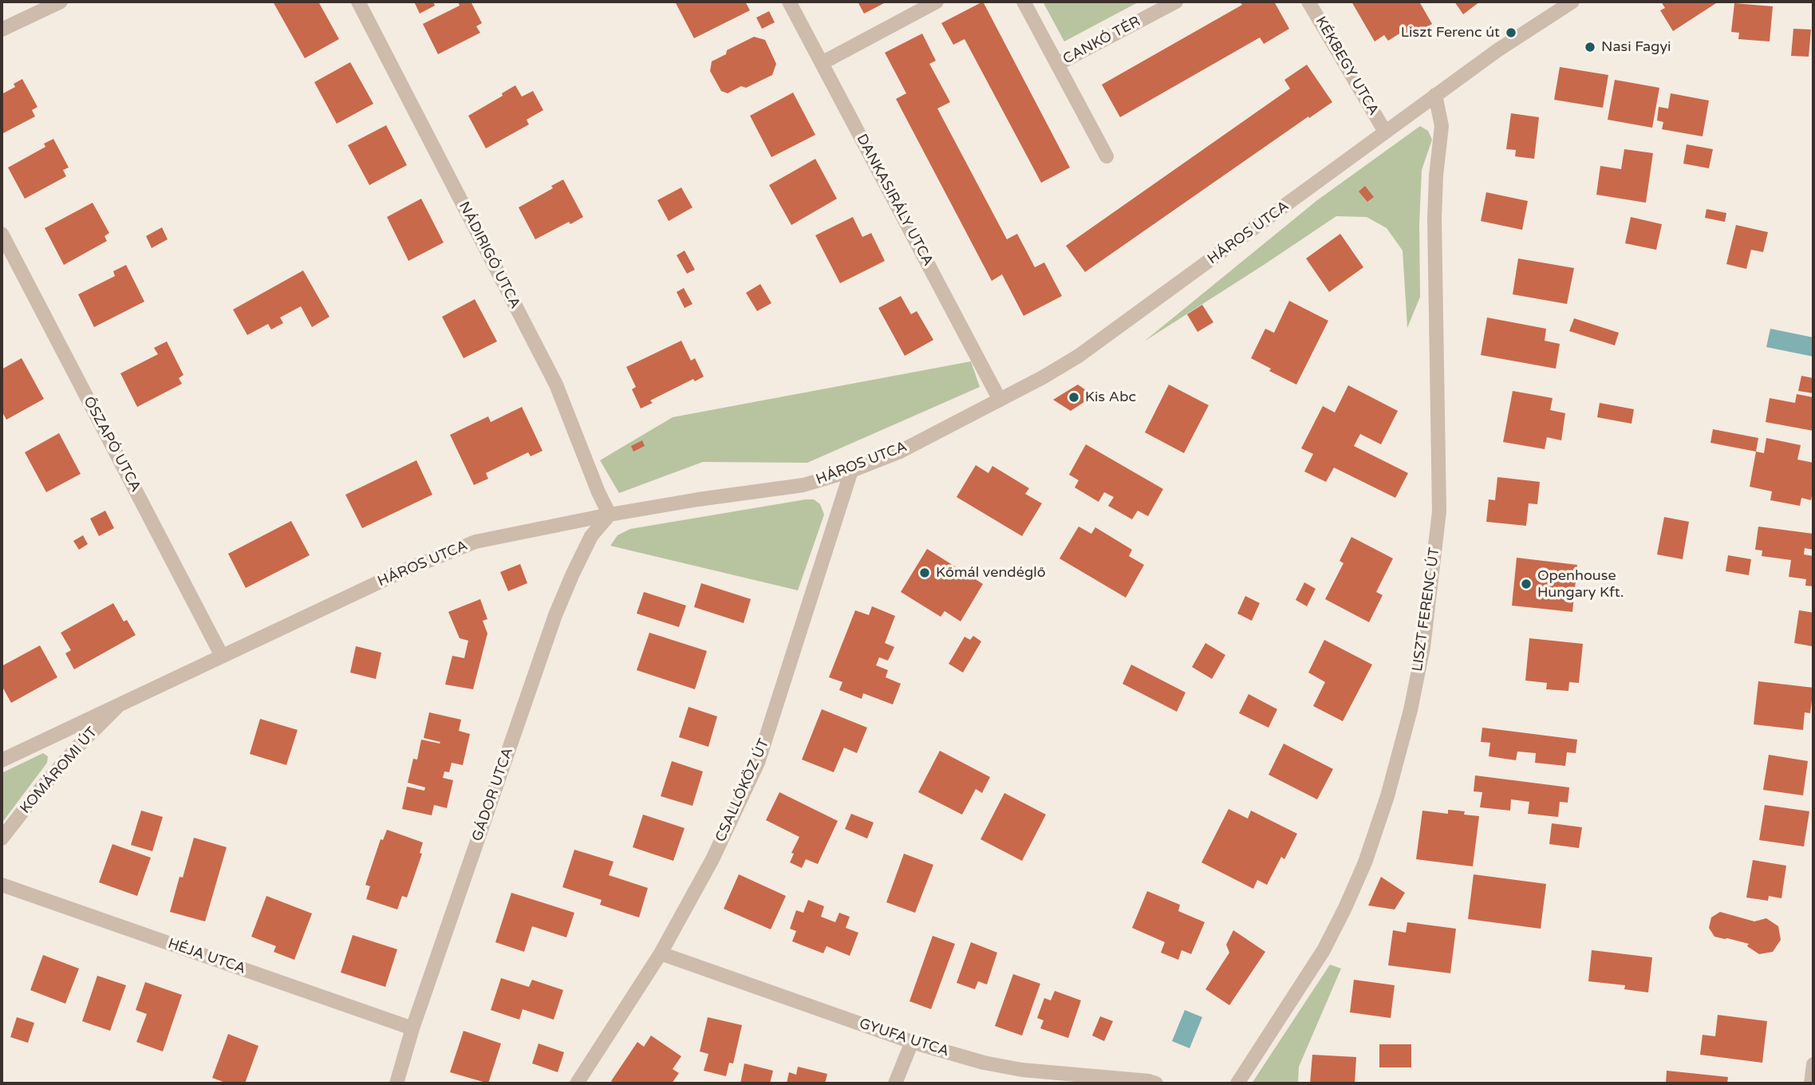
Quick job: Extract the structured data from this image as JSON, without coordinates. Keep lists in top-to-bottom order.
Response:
{
  "streets": {
    "street": [
      "CANKÓ TÉR",
      "KÉKBEGY UTCA",
      "DANKASIRÁLY UTCA",
      "HÁROS UTCA",
      "NÁDIRIGÓ UTCA",
      "ŐSZAPÓ UTCA",
      "LISZT FERENC ÚT",
      "KOMÁROMI ÚT",
      "CSALLÓKÖZ ÚT",
      "GÁDOR UTCA",
      "HÉJA UTCA",
      "GYUFA UTCA"
    ]
  },
  "crossings": [
    ["KÉKBEGY UTCA", "HÁROS UTCA"],
    ["DANKASIRÁLY UTCA", "HÁROS UTCA"],
    ["HÁROS UTCA", "NÁDIRIGÓ UTCA"],
    ["HÁROS UTCA", "ŐSZAPÓ UTCA"],
    ["HÁROS UTCA", "LISZT FERENC ÚT"],
    ["HÁROS UTCA", "KOMÁROMI ÚT"],
    ["HÁROS UTCA", "CSALLÓKÖZ ÚT"],
    ["HÁROS UTCA", "GÁDOR UTCA"],
    ["NÁDIRIGÓ UTCA", "GÁDOR UTCA"],
    ["CSALLÓKÖZ ÚT", "GYUFA UTCA"],
    ["GÁDOR UTCA", "HÉJA UTCA"]
  ],
  "places": [
    "Liszt Ferenc út",
    "Nasi Fagyi",
    "Kis Abc",
    "Kőmál vendéglő",
    "Openhouse Hungary Kft."
  ]
}
